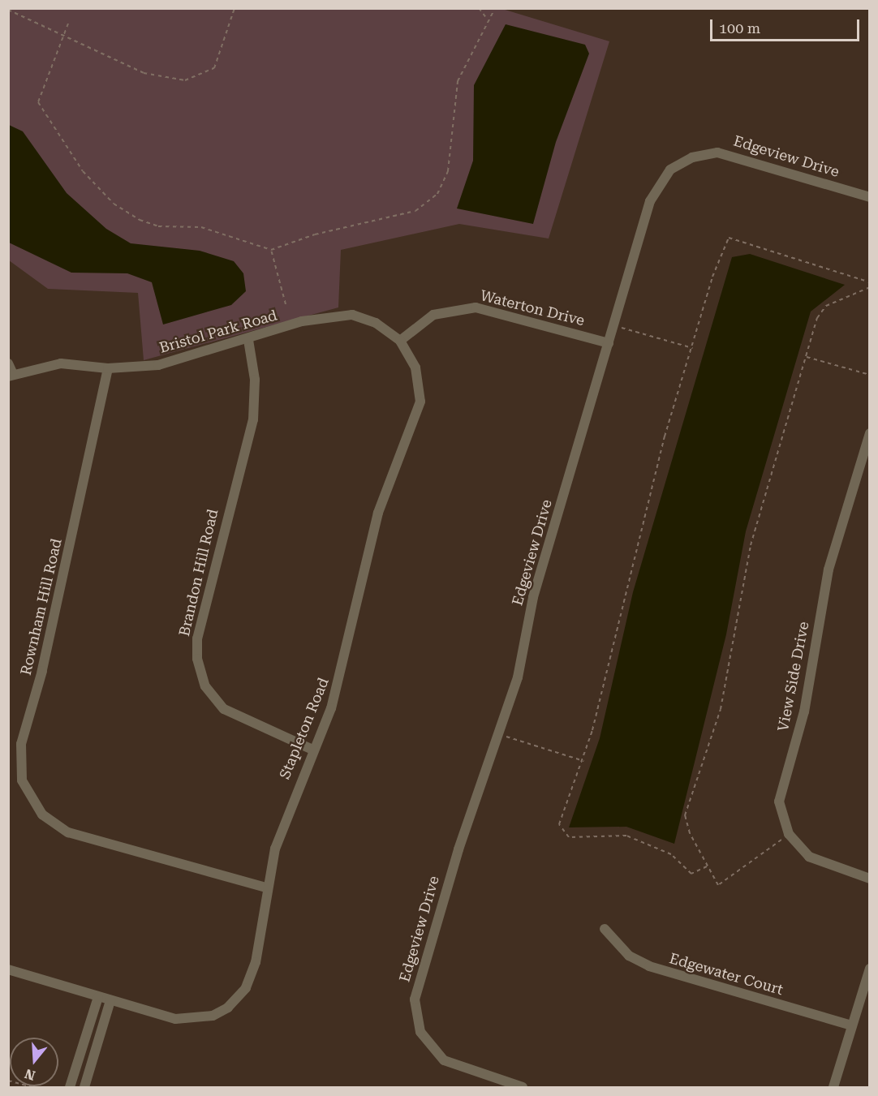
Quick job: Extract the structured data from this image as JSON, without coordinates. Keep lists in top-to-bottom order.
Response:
{
  "streets": {
    "street": [
      "Edgeview Drive",
      "Waterton Drive",
      "Bristol Park Road",
      "Brandon Hill Road",
      "Rownham Hill Road",
      "View Side Drive",
      "Stapleton Road",
      "Edgewater Court"
    ]
  },
  "crossings": [
    ["Edgeview Drive", "Waterton Drive"],
    ["Waterton Drive", "Bristol Park Road"],
    ["Waterton Drive", "Stapleton Road"],
    ["Bristol Park Road", "Brandon Hill Road"],
    ["Bristol Park Road", "Rownham Hill Road"],
    ["Bristol Park Road", "Stapleton Road"],
    ["Brandon Hill Road", "Stapleton Road"],
    ["Rownham Hill Road", "Stapleton Road"]
  ],
  "scale_bar": "100 m",
  "north": "bottom"
}
